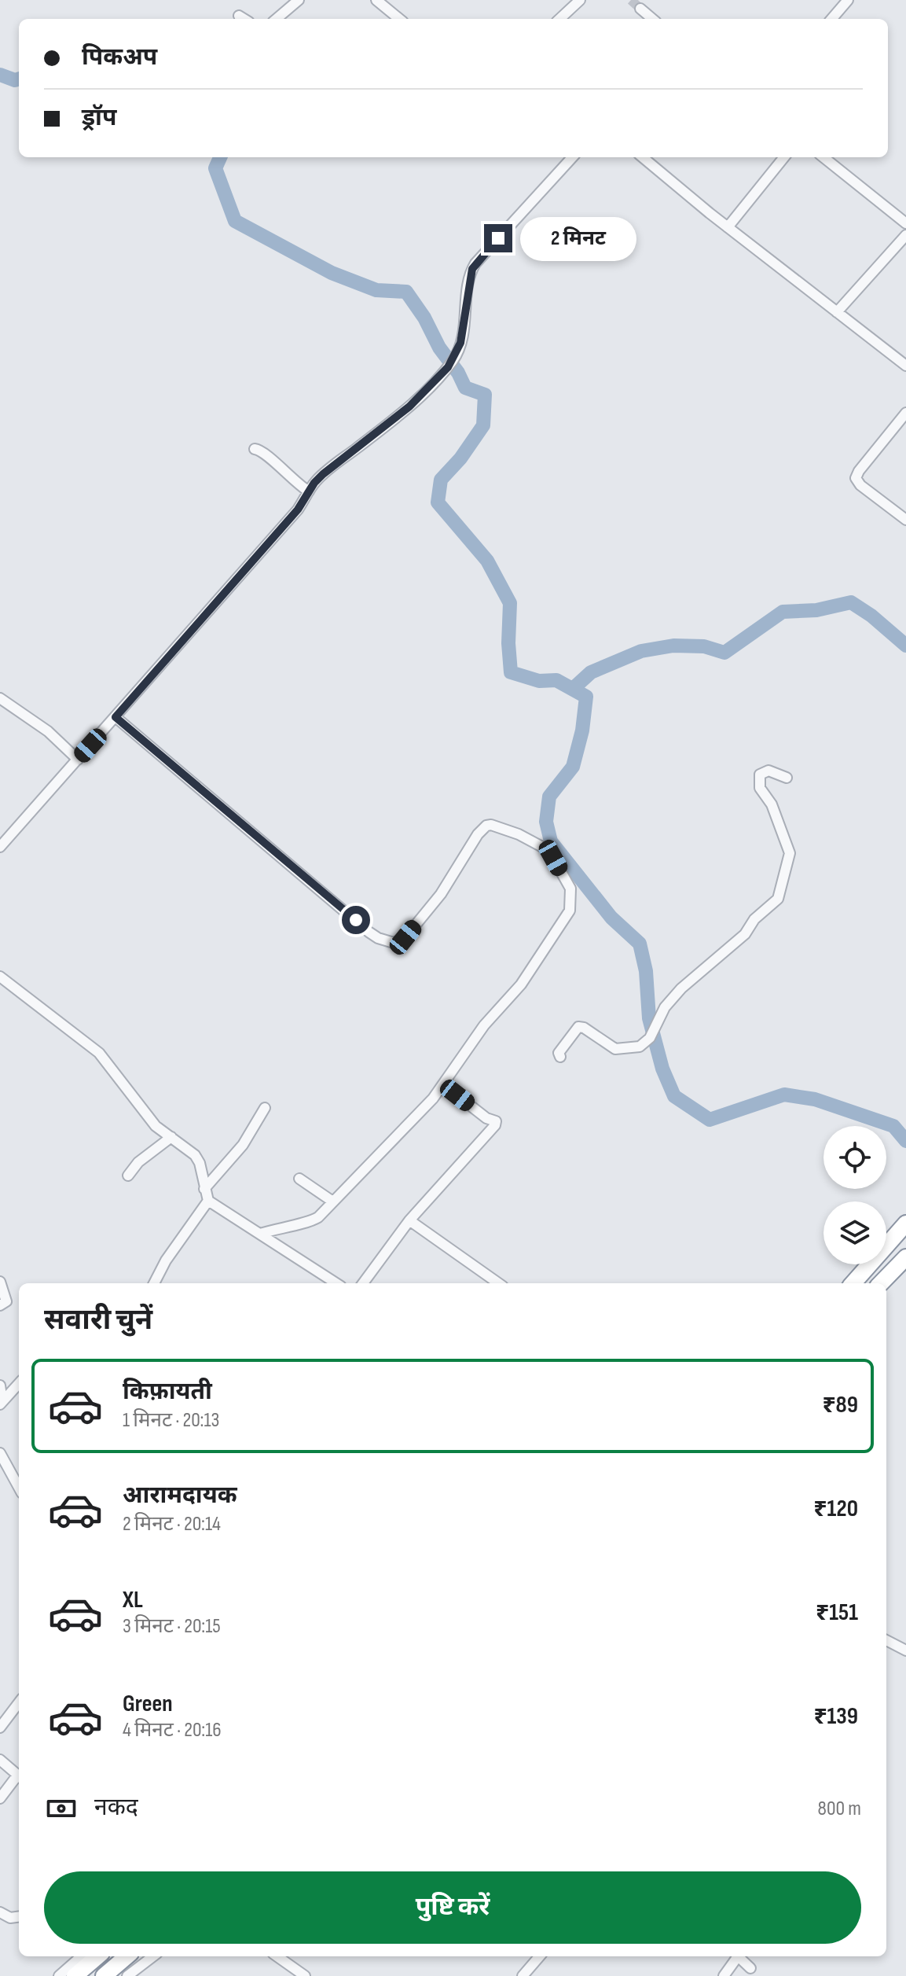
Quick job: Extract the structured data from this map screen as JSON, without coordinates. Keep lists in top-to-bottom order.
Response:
{
  "page": {
    "banner": ["पिकअप", "ड्रॉप"],
    "bubble": "2 मिनट",
    "heading": "सवारी चुनें",
    "list": [
      {
        "name": "किफ़ायती",
        "note": "1 मिनट · 20:13",
        "value": "₹89"
      },
      {
        "name": "आरामदायक",
        "note": "2 मिनट · 20:14",
        "value": "₹120"
      },
      {
        "name": "XL",
        "note": "3 मिनट · 20:15",
        "value": "₹151"
      },
      {
        "name": "Green",
        "note": "4 मिनट · 20:16",
        "value": "₹139"
      }
    ],
    "pay": ["नकद", "800 m"],
    "buttons": "पुष्टि करें"
  }
}
